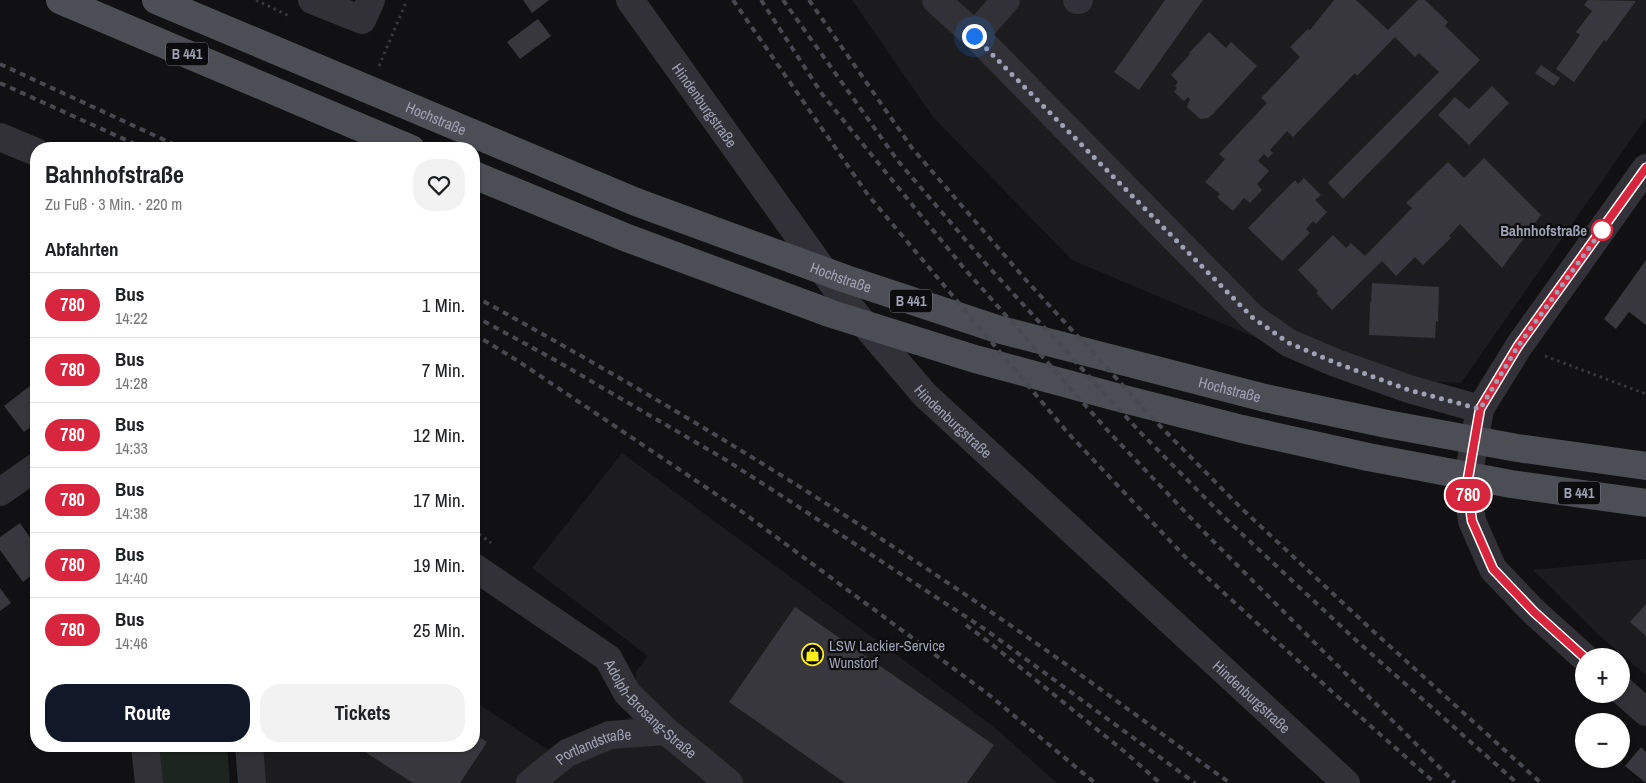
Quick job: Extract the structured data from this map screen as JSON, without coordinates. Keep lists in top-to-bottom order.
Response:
{
  "streets": {
    "main road": ["B 441", "Hochstraße"],
    "street": ["Hindenburgstraße", "Adolph-Brosang-Straße", "Portlandstraße"]
  },
  "crossings": [
    ["Adolph-Brosang-Straße", "Portlandstraße"]
  ],
  "places": {
    "other": ["Bahnhofstraße"],
    "shop": ["LSW Lackier-Service Wunstorf"]
  },
  "lines": ["bus line 780"],
  "page": {
    "on_map": "780",
    "heading": [
      ["Bahnhofstraße", "Zu Fuß · 3 Min. · 220 m"],
      "Abfahrten"
    ],
    "list": [
      {
        "mark": "780",
        "name": "Bus",
        "note": "14:22",
        "value": "1 Min."
      },
      {
        "mark": "780",
        "name": "Bus",
        "note": "14:28",
        "value": "7 Min."
      },
      {
        "mark": "780",
        "name": "Bus",
        "note": "14:33",
        "value": "12 Min."
      },
      {
        "mark": "780",
        "name": "Bus",
        "note": "14:38",
        "value": "17 Min."
      },
      {
        "mark": "780",
        "name": "Bus",
        "note": "14:40",
        "value": "19 Min."
      },
      {
        "mark": "780",
        "name": "Bus",
        "note": "14:46",
        "value": "25 Min."
      }
    ],
    "map_buttons": ["+", "−"],
    "buttons": ["Route", "Tickets"]
  }
}
